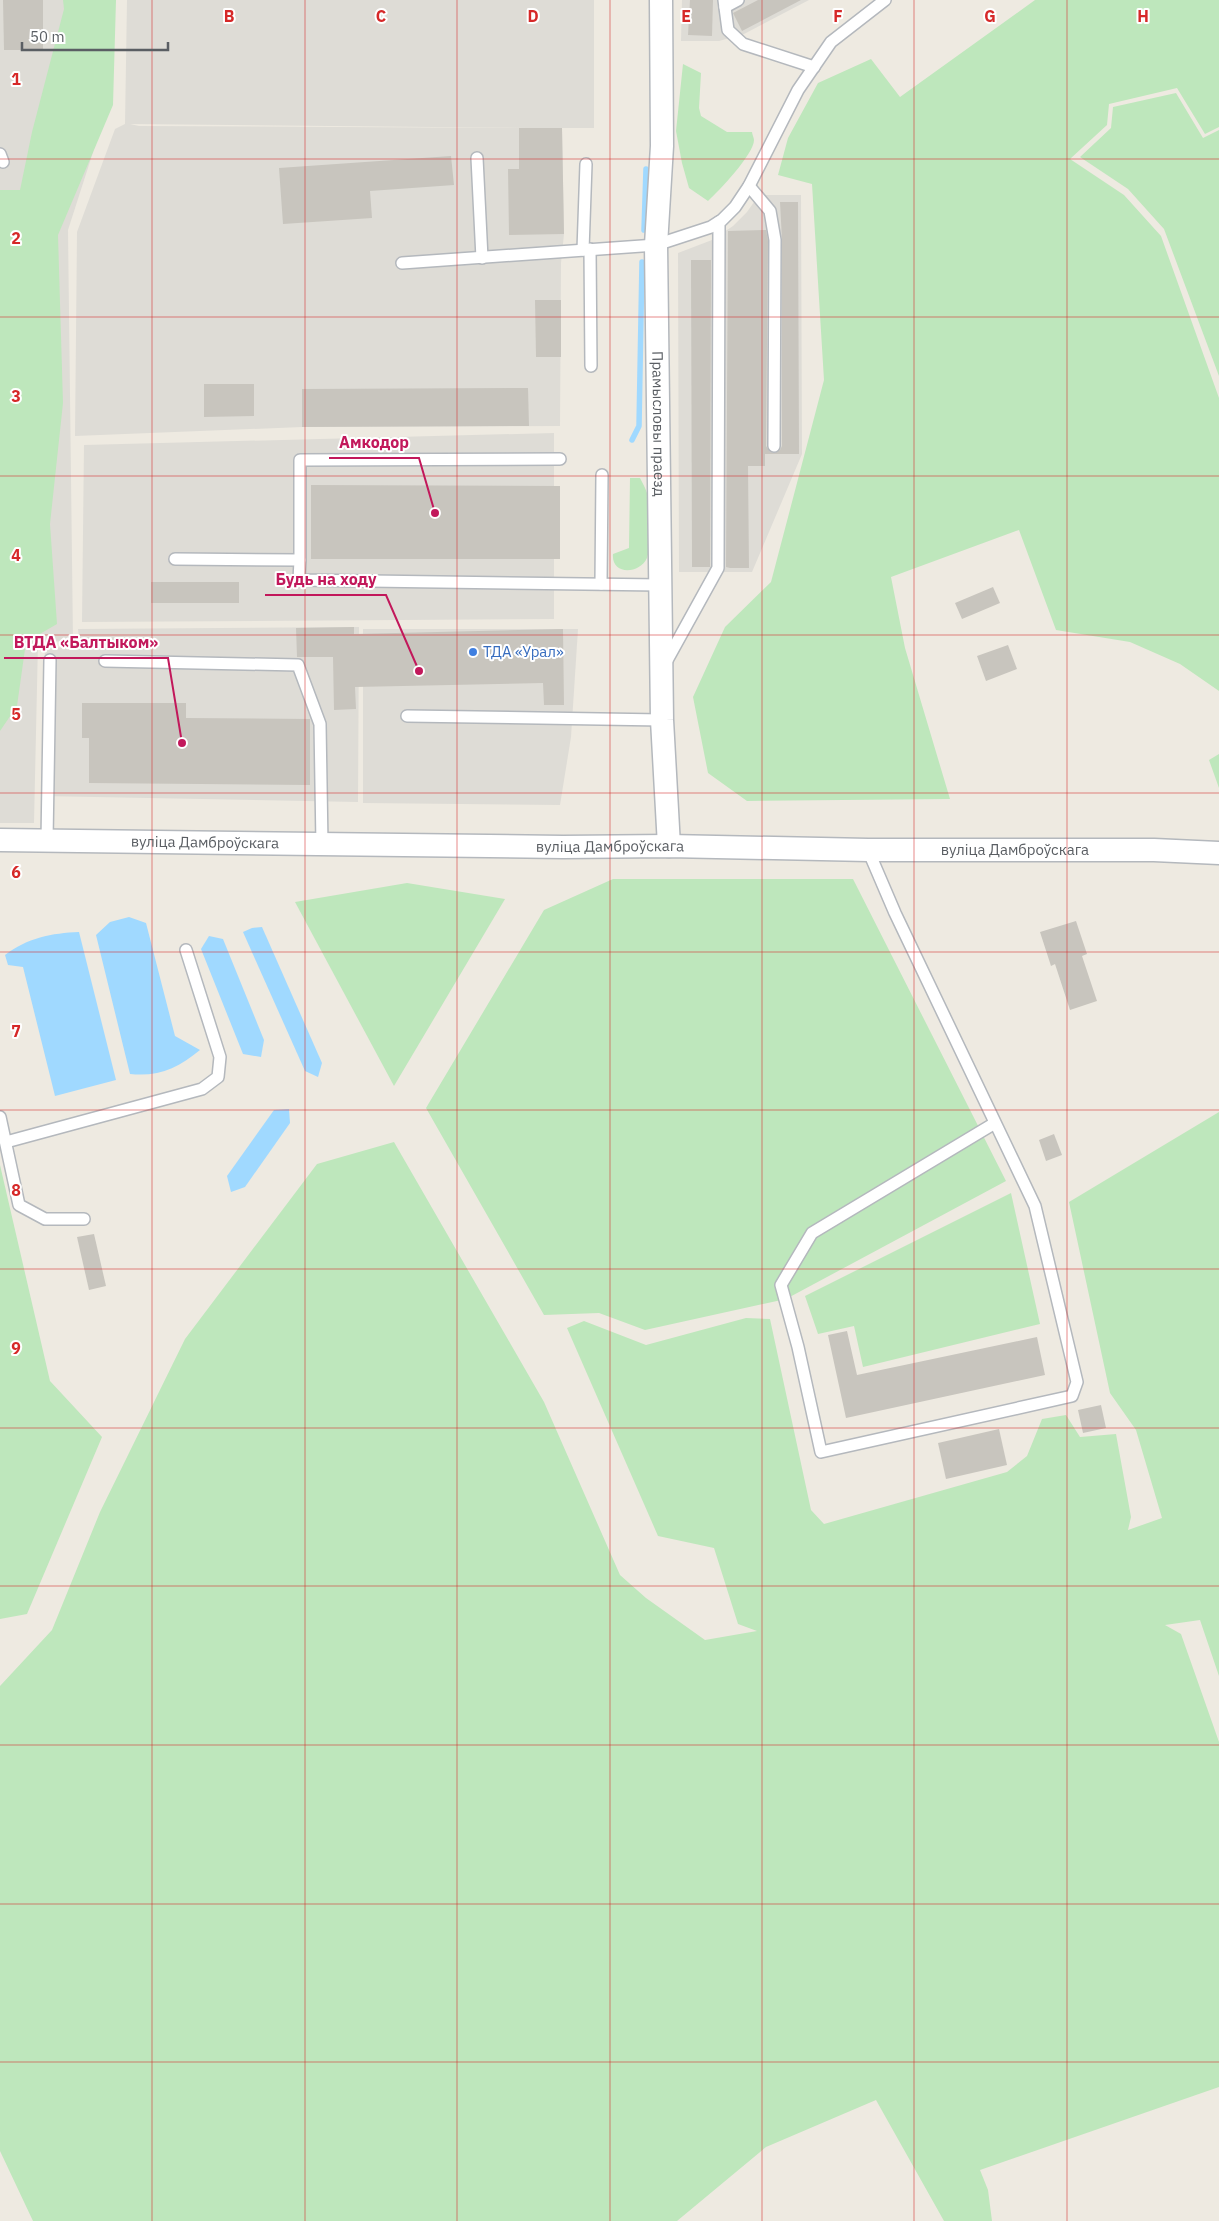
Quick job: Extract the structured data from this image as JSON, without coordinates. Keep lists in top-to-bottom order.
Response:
{
  "streets": {
    "street": ["Прамысловы праезд", "вуліца Дамброўскага"]
  },
  "crossings": [
    ["Прамысловы праезд", "вуліца Дамброўскага"]
  ],
  "places": [
    "Амкодор",
    "ТДА «Урал»",
    "Будь на ходу",
    "ВТДА «Балтыком»"
  ],
  "scale_bar": "50 m",
  "grid": {
    "columns": [
      "B",
      "C",
      "D",
      "E",
      "F",
      "G",
      "H"
    ],
    "rows": [
      "1",
      "2",
      "3",
      "4",
      "5",
      "6",
      "7",
      "8",
      "9"
    ]
  }
}
